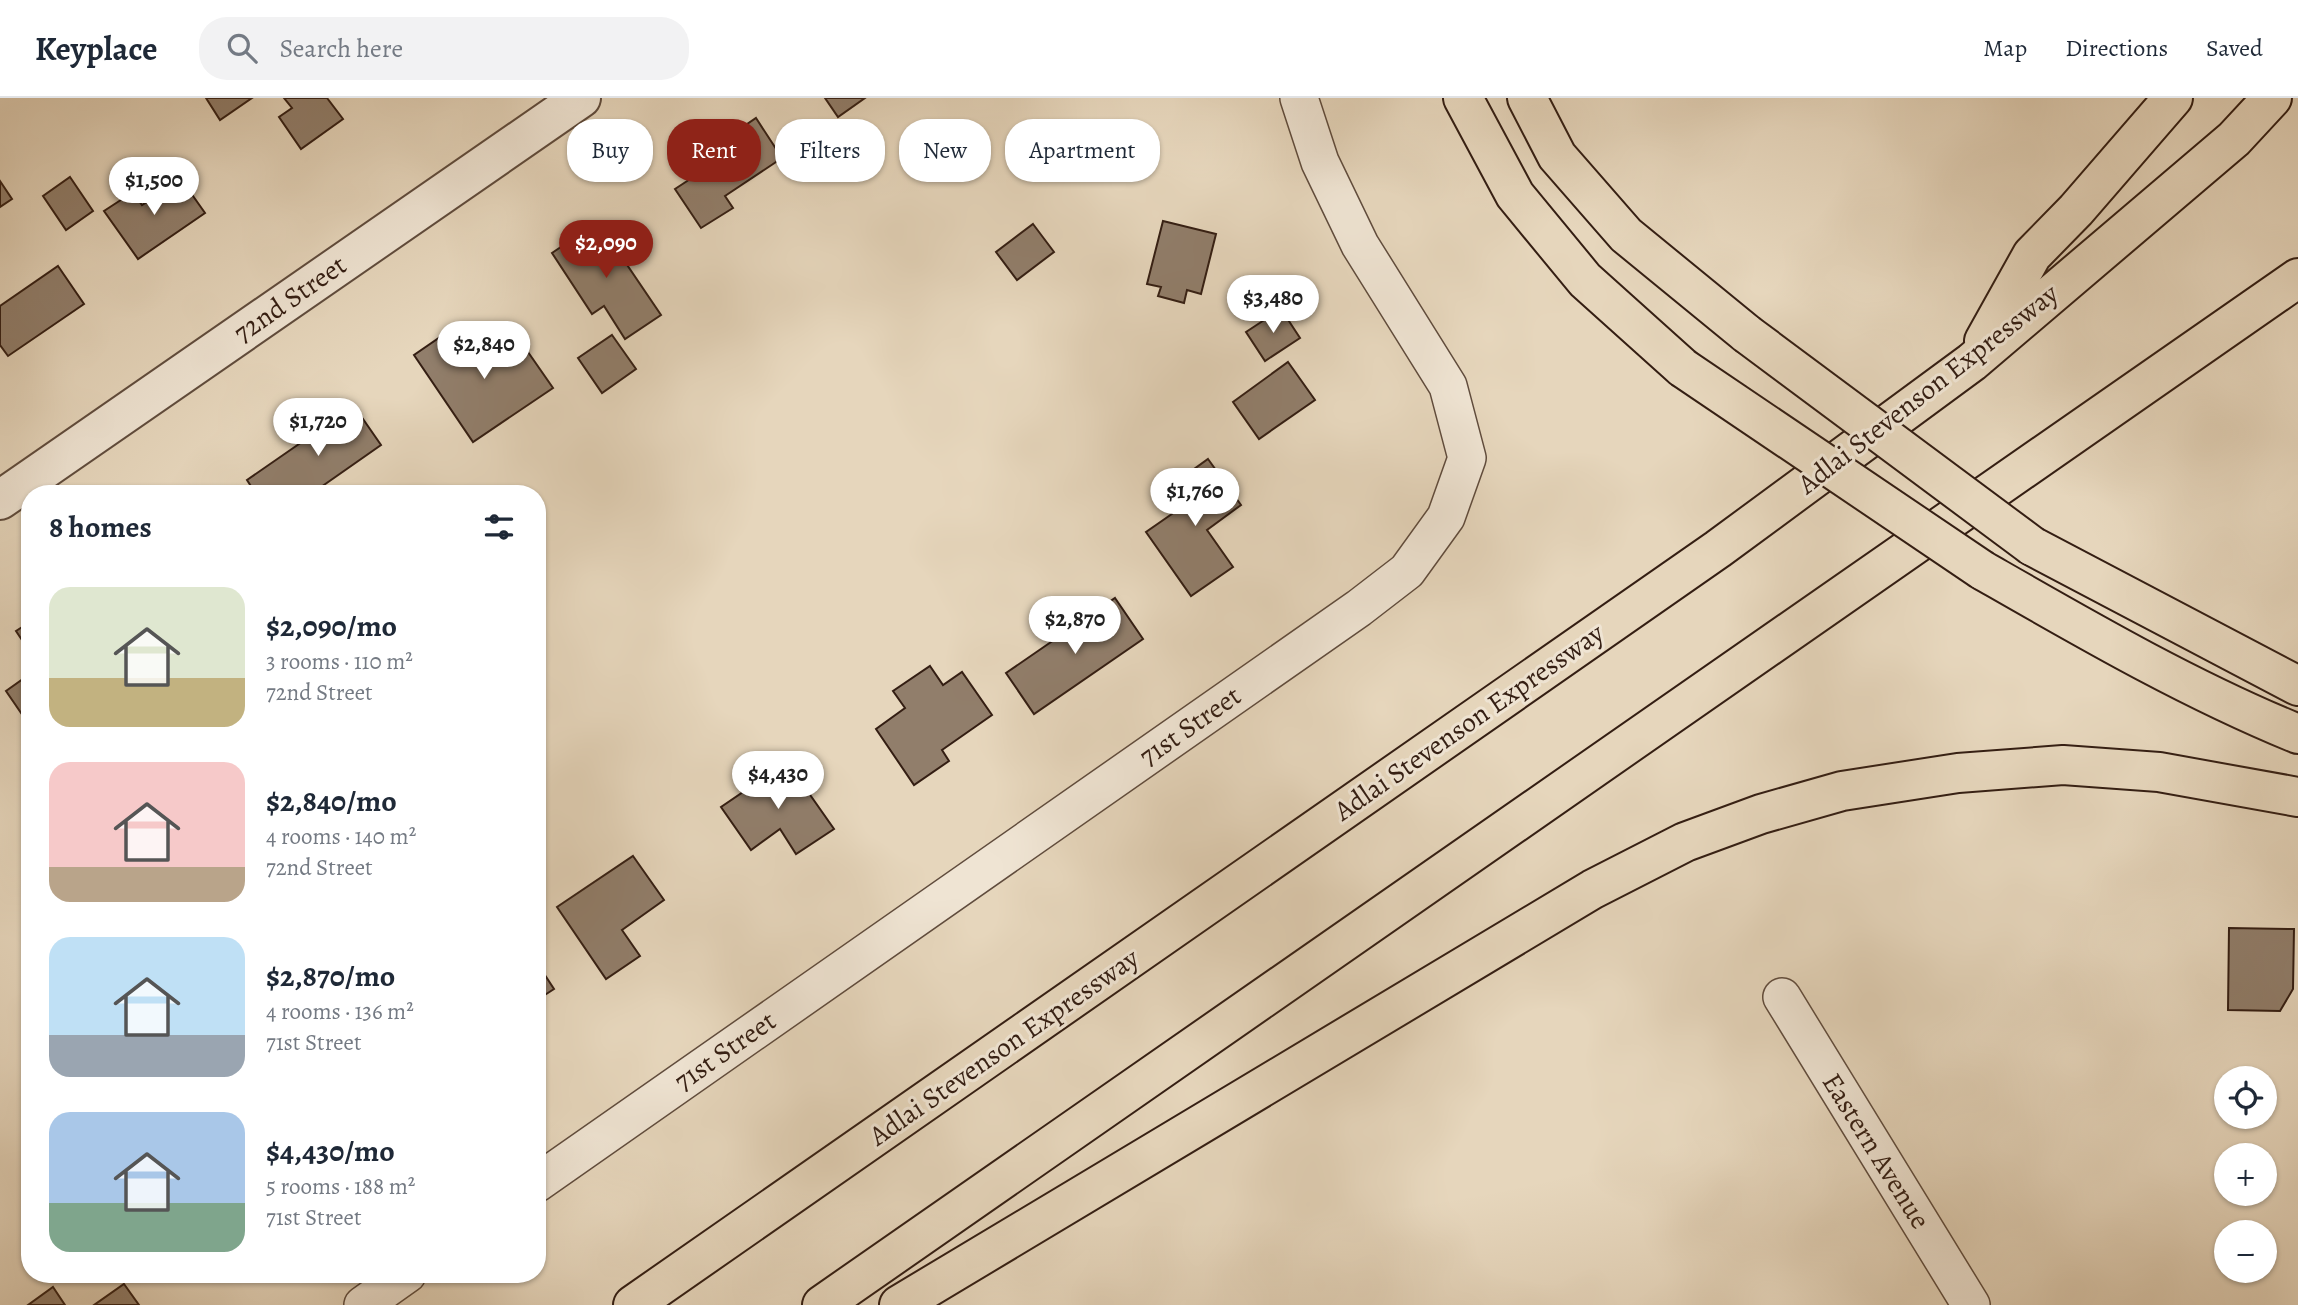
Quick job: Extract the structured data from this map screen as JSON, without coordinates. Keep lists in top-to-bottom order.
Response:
{
  "streets": {
    "highway": ["Adlai Stevenson Expressway"],
    "street": ["72nd Street", "71st Street", "Eastern Avenue"]
  },
  "page": {
    "header": "Keyplace",
    "search": "Search here",
    "nav": ["Map", "Directions", "Saved"],
    "chip": [
      "Buy",
      "Rent",
      "Filters",
      "New",
      "Apartment"
    ],
    "price": [
      "$1,500",
      "$2,090",
      "$3,480",
      "$2,840",
      "$1,720",
      "$1,760",
      "$2,870",
      "$4,430"
    ],
    "heading": "8 homes",
    "list": [
      {
        "name": "$2,090/mo",
        "note": "3 rooms · 110 m² · 72nd Street"
      },
      {
        "name": "$2,840/mo",
        "note": "4 rooms · 140 m² · 72nd Street"
      },
      {
        "name": "$2,870/mo",
        "note": "4 rooms · 136 m² · 71st Street"
      },
      {
        "name": "$4,430/mo",
        "note": "5 rooms · 188 m² · 71st Street"
      }
    ],
    "map_buttons": ["+", "−"]
  }
}
